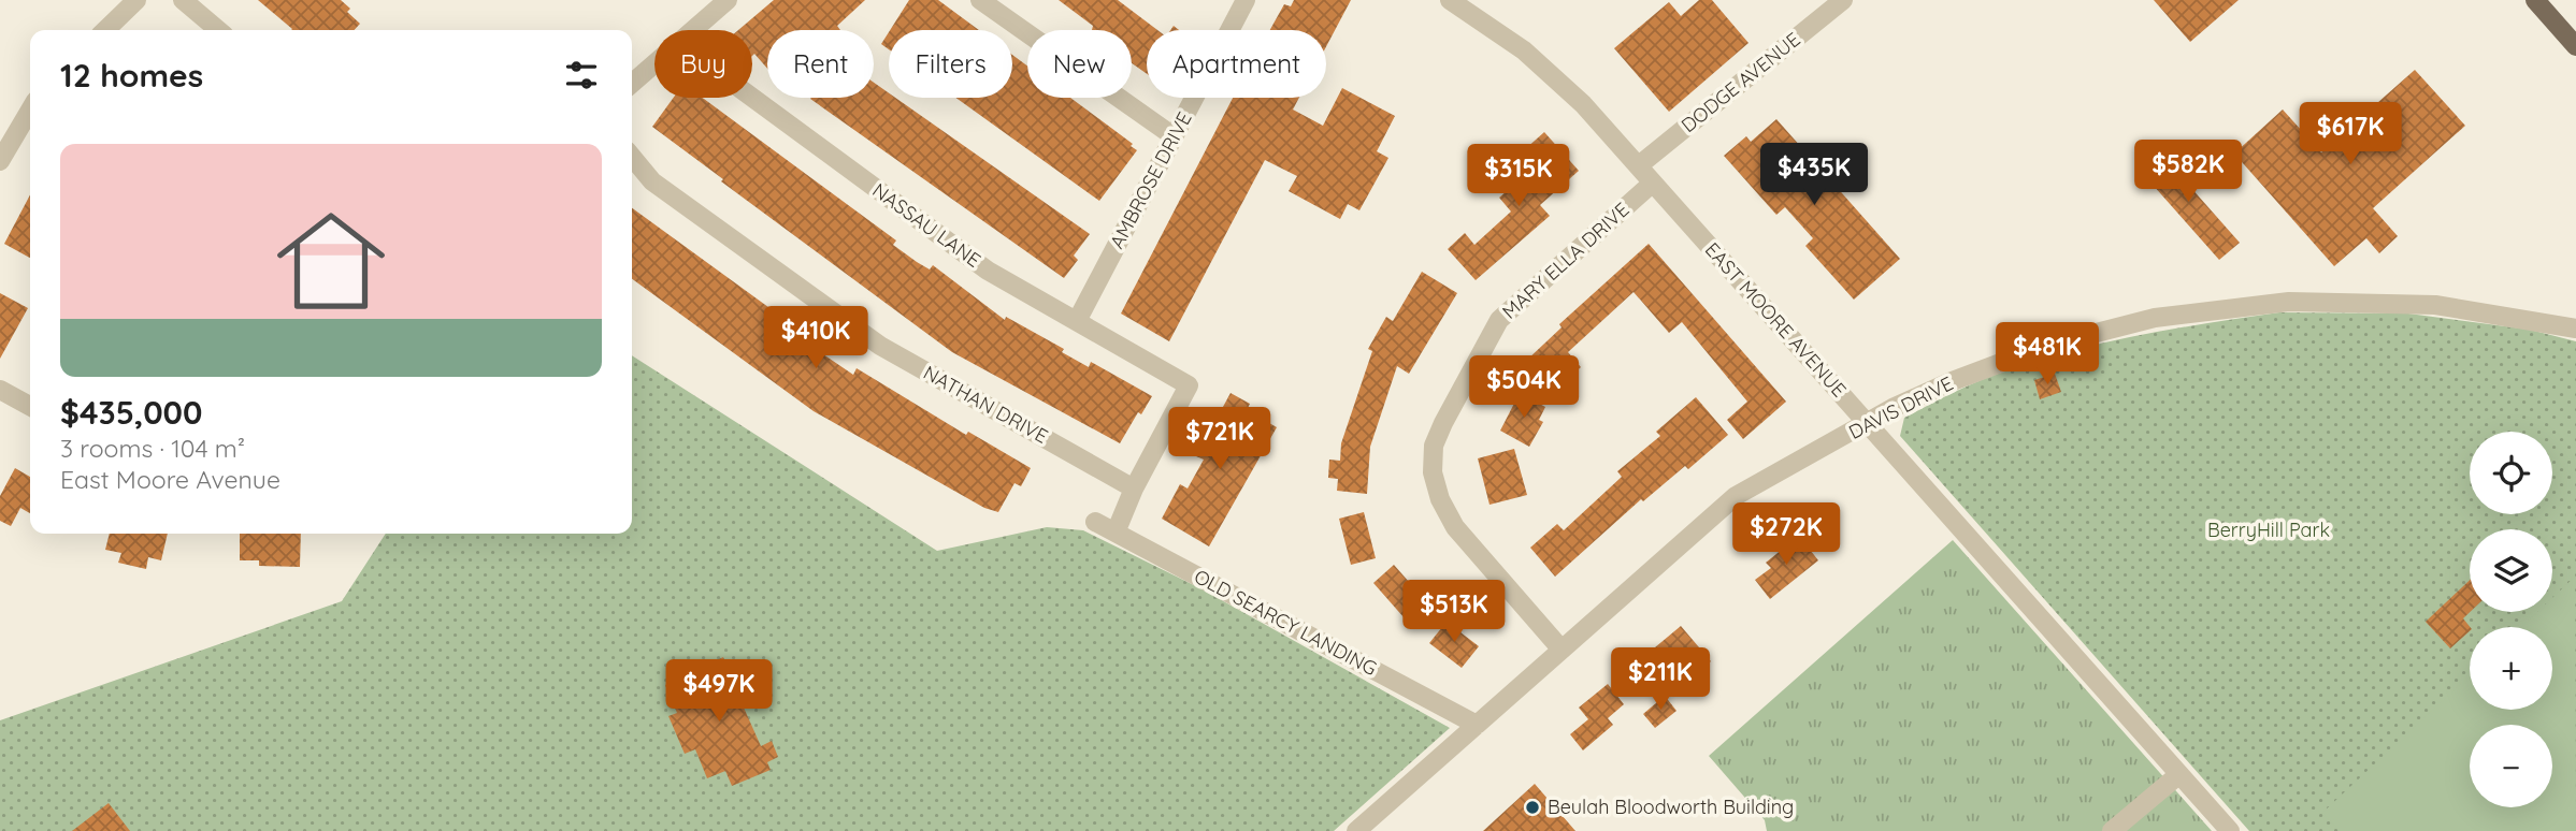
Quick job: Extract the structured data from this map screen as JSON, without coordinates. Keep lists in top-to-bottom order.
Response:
{
  "streets": {
    "street": [
      "DODGE AVENUE",
      "AMBROSE DRIVE",
      "NASSAU LANE",
      "MARY ELLA DRIVE",
      "EAST MOORE AVENUE",
      "NATHAN DRIVE",
      "DAVIS DRIVE",
      "OLD SEARCY LANDING"
    ]
  },
  "crossings": [
    ["DODGE AVENUE", "EAST MOORE AVENUE"],
    ["AMBROSE DRIVE", "NASSAU LANE"],
    ["NASSAU LANE", "NATHAN DRIVE"],
    ["MARY ELLA DRIVE", "EAST MOORE AVENUE"],
    ["MARY ELLA DRIVE", "DAVIS DRIVE"],
    ["EAST MOORE AVENUE", "DAVIS DRIVE"],
    ["DAVIS DRIVE", "OLD SEARCY LANDING"]
  ],
  "parks": ["BerryHill Park"],
  "places": ["Beulah Bloodworth Building"],
  "page": {
    "chip": [
      "Buy",
      "Rent",
      "Filters",
      "New",
      "Apartment"
    ],
    "heading": "12 homes",
    "price": [
      "$617K",
      "$582K",
      "$435K",
      "$315K",
      "$410K",
      "$481K",
      "$504K",
      "$721K",
      "$272K",
      "$513K",
      "$211K",
      "$497K"
    ],
    "list": [
      {
        "name": "$435,000",
        "note": "3 rooms · 104 m² · East Moore Avenue"
      }
    ],
    "map_buttons": ["+", "−"]
  }
}
